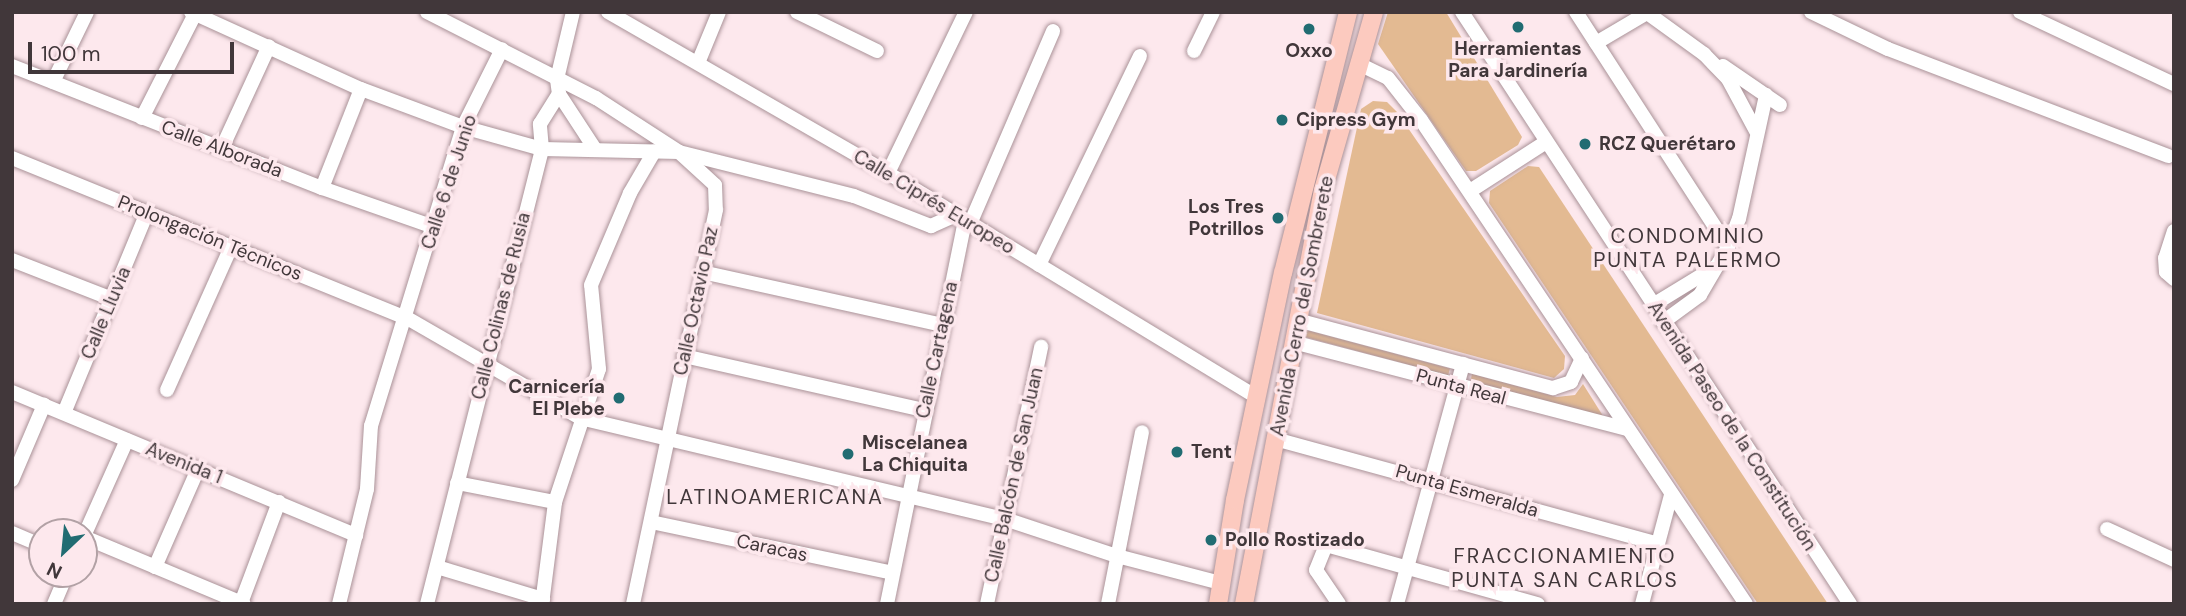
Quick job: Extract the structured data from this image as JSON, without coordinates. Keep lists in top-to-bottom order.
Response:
{
  "streets": {
    "main road": ["Avenida Cerro del Sombrerete"],
    "street": [
      "Calle Alborada",
      "Calle 6 de Junio",
      "Calle Ciprés Europeo",
      "Prolongación Técnicos",
      "Calle Octavio Paz",
      "Calle Colinas de Rusia",
      "Calle Lluvia",
      "Calle Cartagena",
      "Punta Real",
      "Avenida Paseo de la Constitución",
      "Avenida 1",
      "Calle Balcón de San Juan",
      "Punta Esmeralda",
      "Caracas"
    ]
  },
  "crossings": [
    ["Calle Alborada", "Calle 6 de Junio"],
    ["Calle 6 de Junio", "Prolongación Técnicos"],
    ["Calle 6 de Junio", "Calle Octavio Paz"],
    ["Calle 6 de Junio", "Avenida 1"],
    ["Calle Ciprés Europeo", "Avenida Cerro del Sombrerete"],
    ["Calle Ciprés Europeo", "Calle Cartagena"],
    ["Prolongación Técnicos", "Calle Octavio Paz"],
    ["Prolongación Técnicos", "Calle Colinas de Rusia"],
    ["Prolongación Técnicos", "Avenida Cerro del Sombrerete"],
    ["Prolongación Técnicos", "Calle Lluvia"],
    ["Prolongación Técnicos", "Calle Cartagena"],
    ["Prolongación Técnicos", "Calle Balcón de San Juan"],
    ["Calle Octavio Paz", "Calle Colinas de Rusia"],
    ["Calle Octavio Paz", "Caracas"],
    ["Avenida Cerro del Sombrerete", "Punta Real"],
    ["Avenida Cerro del Sombrerete", "Punta Esmeralda"],
    ["Calle Lluvia", "Avenida 1"],
    ["Calle Cartagena", "Caracas"]
  ],
  "districts": ["CONDOMINIO PUNTA PALERMO", "LATINOAMERICANA", "FRACCIONAMIENTO PUNTA SAN CARLOS"],
  "places": [
    "Herramientas Para Jardinería",
    "Oxxo",
    "Cipress Gym",
    "RCZ Querétaro",
    "Los Tres Potrillos",
    "Carnicería El Plebe",
    "Tent",
    "Miscelanea La Chiquita",
    "Pollo Rostizado"
  ],
  "scale_bar": "100 m",
  "north": "bottom left"
}
